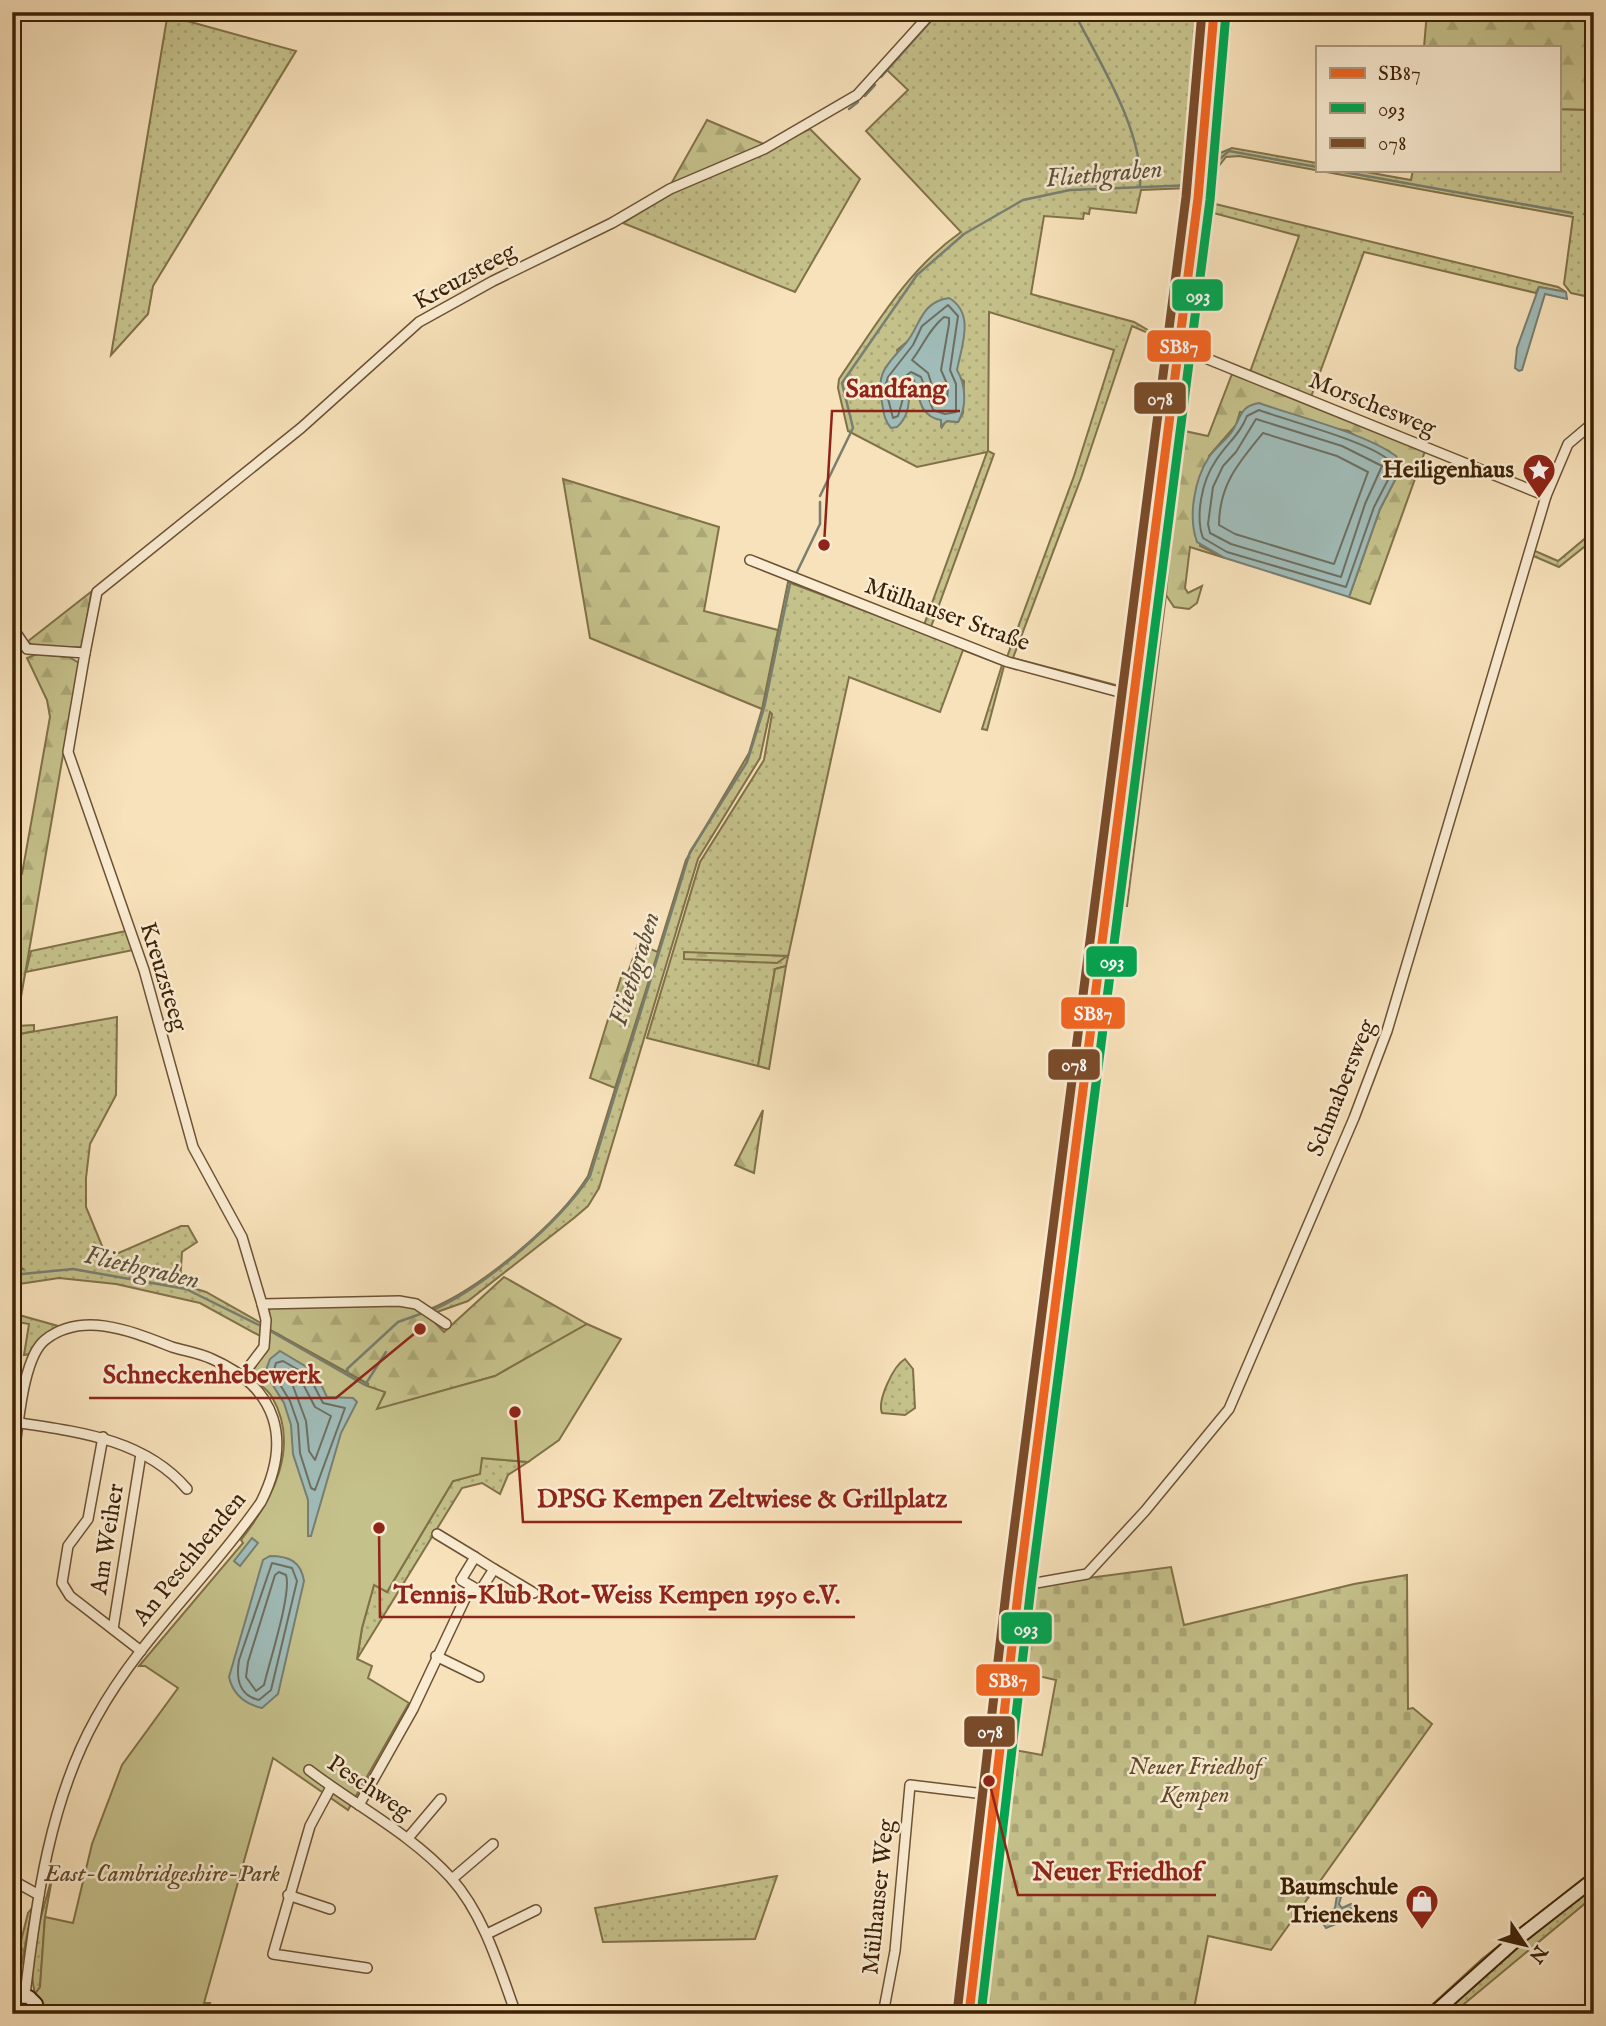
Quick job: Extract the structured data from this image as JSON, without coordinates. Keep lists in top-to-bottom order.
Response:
{
  "streets": {
    "street": [
      "Kreuzsteeg",
      "Morschesweg",
      "Mülhauser Straße",
      "Schmabersweg",
      "Am Weiher",
      "An Peschbenden",
      "Peschweg",
      "Mülhauser Weg"
    ]
  },
  "crossings": [
    ["Kreuzsteeg", "An Peschbenden"],
    ["Morschesweg", "Schmabersweg"],
    ["Am Weiher", "An Peschbenden"]
  ],
  "water": ["Fliethgraben"],
  "parks": ["Neuer Friedhof Kempen", "East-Cambridgeshire-Park"],
  "places": {
    "place": ["Heiligenhaus"],
    "other": [
      "Sandfang",
      "Schneckenhebewerk",
      "DPSG Kempen Zeltwiese & Grillplatz",
      "Tennis-Klub Rot-Weiss Kempen 1950 e.V.",
      "Neuer Friedhof"
    ],
    "shop": ["Baumschule Trienekens"]
  },
  "lines": ["transit line SB87", "transit line 078", "transit line 093"],
  "legend": ["SB87", "093", "078"],
  "north": "bottom right"
}
